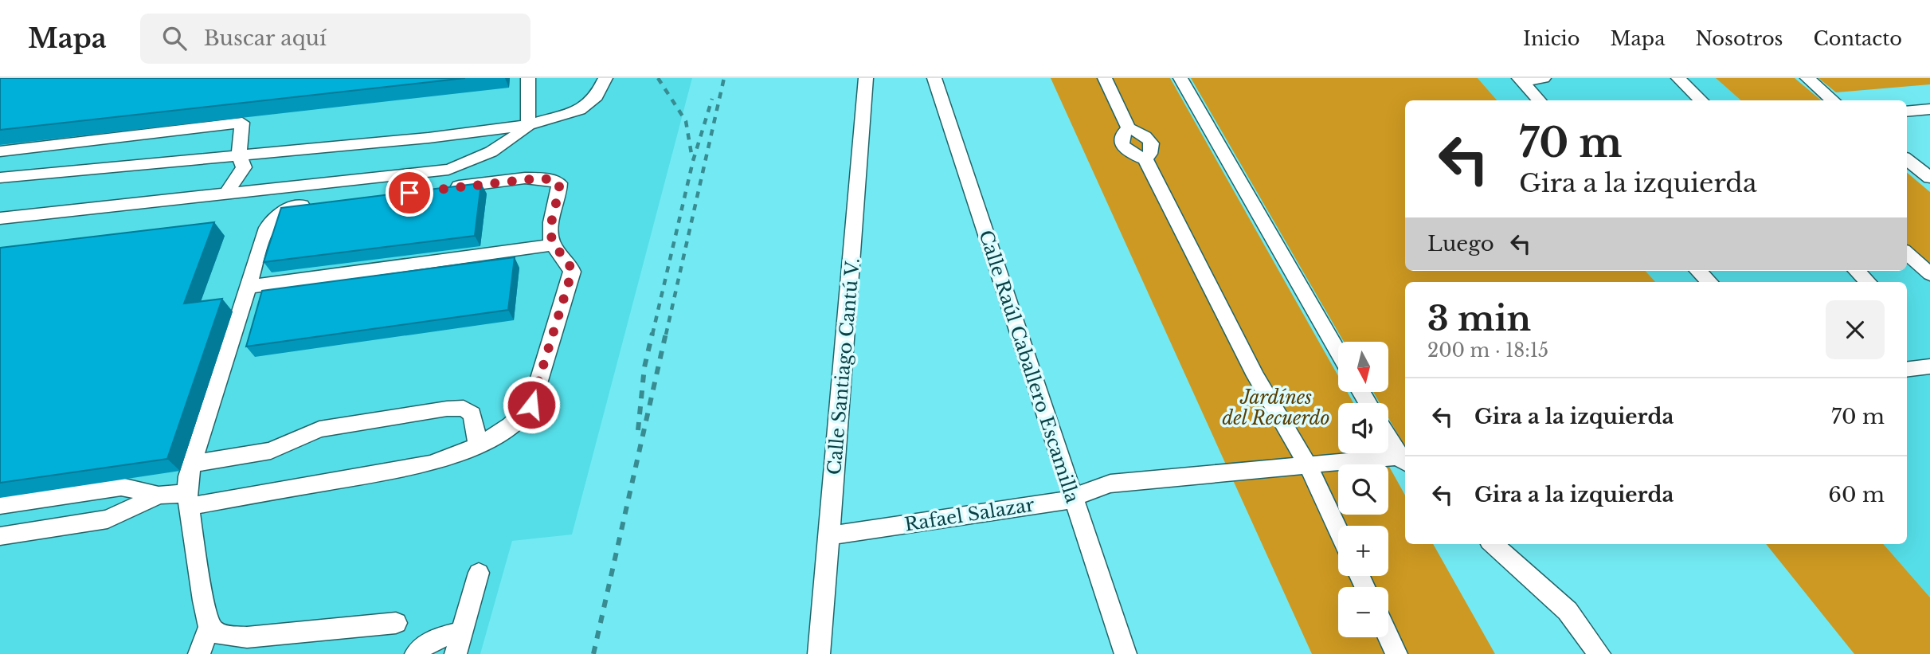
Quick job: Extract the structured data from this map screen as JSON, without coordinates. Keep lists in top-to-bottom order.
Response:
{
  "streets": {
    "street": ["Calle Santiago Cantú V.", "Calle Raúl Caballero Escamilla", "Rafael Salazar"]
  },
  "crossings": [
    ["Calle Santiago Cantú V.", "Rafael Salazar"],
    ["Calle Raúl Caballero Escamilla", "Rafael Salazar"]
  ],
  "parks": ["Jardínes del Recuerdo"],
  "north": "bottom",
  "page": {
    "header": "Mapa",
    "search": "Buscar aquí",
    "nav": [
      "Inicio",
      "Mapa",
      "Nosotros",
      "Contacto"
    ],
    "turn": ["70 m", "Gira a la izquierda"],
    "then": "Luego",
    "heading": ["3 min", "200 m · 18:15"],
    "map_buttons": ["+", "−"],
    "list": [
      {
        "name": "Gira a la izquierda",
        "value": "70 m"
      },
      {
        "name": "Gira a la izquierda",
        "value": "60 m"
      }
    ]
  }
}
